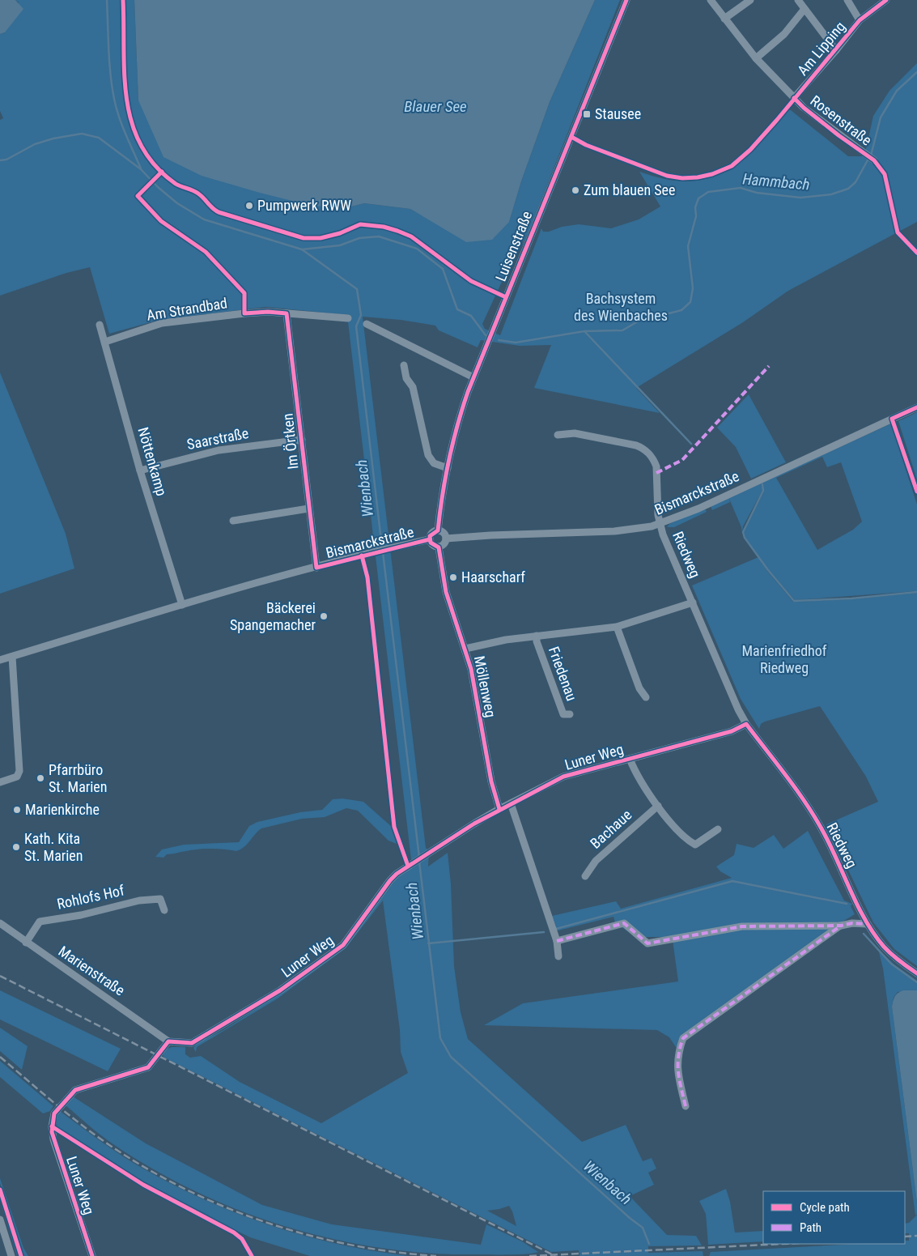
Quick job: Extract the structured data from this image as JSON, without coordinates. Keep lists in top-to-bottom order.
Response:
{
  "streets": {
    "street": [
      "Am Lipping",
      "Rosenstraße",
      "Luisenstraße",
      "Am Strandbad",
      "Saarstraße",
      "Im Örtken",
      "Nöttenkamp",
      "Bismarckstraße",
      "Riedweg",
      "Friedenau",
      "Möllenweg",
      "Luner Weg",
      "Bachaue",
      "Rohlofs Hof",
      "Marienstraße"
    ]
  },
  "crossings": [
    ["Am Lipping", "Rosenstraße"],
    ["Luisenstraße", "Bismarckstraße"],
    ["Luisenstraße", "Möllenweg"],
    ["Am Strandbad", "Im Örtken"],
    ["Am Strandbad", "Nöttenkamp"],
    ["Saarstraße", "Im Örtken"],
    ["Saarstraße", "Nöttenkamp"],
    ["Im Örtken", "Bismarckstraße"],
    ["Nöttenkamp", "Bismarckstraße"],
    ["Bismarckstraße", "Riedweg"],
    ["Bismarckstraße", "Möllenweg"],
    ["Riedweg", "Friedenau"],
    ["Riedweg", "Luner Weg"],
    ["Friedenau", "Möllenweg"],
    ["Möllenweg", "Luner Weg"],
    ["Luner Weg", "Marienstraße"],
    ["Rohlofs Hof", "Marienstraße"]
  ],
  "water": ["Blauer See", "Hammbach", "Wienbach"],
  "parks": ["Bachsystem des Wienbaches", "Marienfriedhof Riedweg"],
  "places": {
    "transit": ["Stausee"],
    "other": [
      "Zum blauen See",
      "Pumpwerk RWW",
      "Haarscharf",
      "Bäckerei Spangemacher",
      "Pfarrbüro St. Marien",
      "Marienkirche",
      "Kath. Kita St. Marien"
    ]
  },
  "legend": ["Cycle path", "Path"]
}
